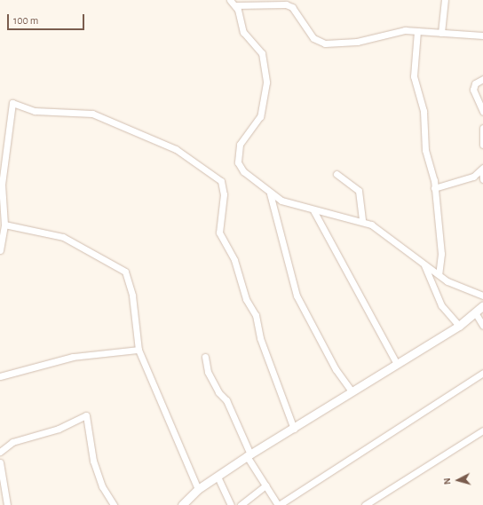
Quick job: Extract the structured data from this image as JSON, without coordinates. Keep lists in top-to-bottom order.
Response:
{
  "scale_bar": "100 m",
  "north": "left"
}
